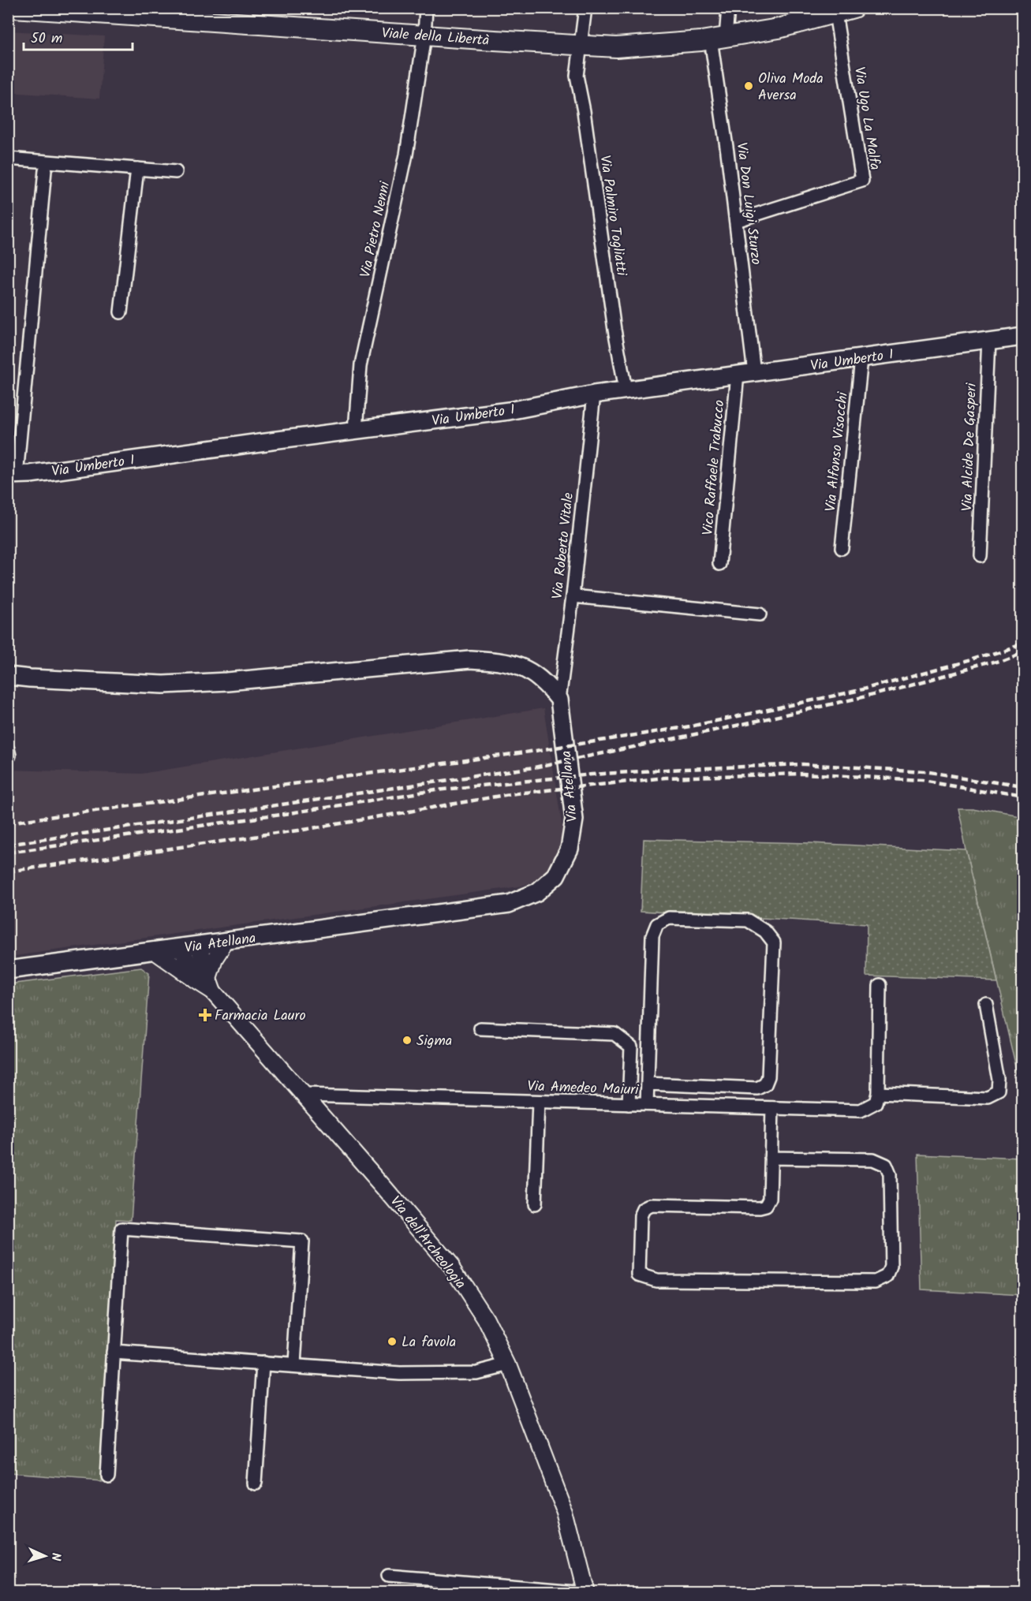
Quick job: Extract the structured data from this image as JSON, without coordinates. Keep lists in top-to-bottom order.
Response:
{
  "streets": {
    "main road": ["Viale della Libertà", "Via Umberto I", "Via Atellana"],
    "street": [
      "Via Ugo La Malfa",
      "Via Don Luigi Sturzo",
      "Via Palmiro Togliatti",
      "Via Pietro Nenni",
      "Via Alcide De Gasperi",
      "Via Alfonso Visocchi",
      "Vico Raffaele Trabucco",
      "Via Roberto Vitale",
      "Via Amedeo Maiuri",
      "Via dell'Archeologia"
    ]
  },
  "crossings": [
    ["Viale della Libertà", "Via Ugo La Malfa"],
    ["Viale della Libertà", "Via Don Luigi Sturzo"],
    ["Viale della Libertà", "Via Palmiro Togliatti"],
    ["Viale della Libertà", "Via Pietro Nenni"],
    ["Via Ugo La Malfa", "Via Don Luigi Sturzo"],
    ["Via Don Luigi Sturzo", "Via Umberto I"],
    ["Via Don Luigi Sturzo", "Vico Raffaele Trabucco"],
    ["Via Palmiro Togliatti", "Via Umberto I"],
    ["Via Pietro Nenni", "Via Umberto I"],
    ["Via Umberto I", "Via Alcide De Gasperi"],
    ["Via Umberto I", "Via Alfonso Visocchi"],
    ["Via Umberto I", "Vico Raffaele Trabucco"],
    ["Via Umberto I", "Via Roberto Vitale"],
    ["Via Roberto Vitale", "Via Atellana"],
    ["Via Atellana", "Via dell'Archeologia"],
    ["Via Amedeo Maiuri", "Via dell'Archeologia"]
  ],
  "places": {
    "other": ["Oliva Moda Aversa", "Sigma", "La favola"],
    "health": ["Farmacia Lauro"]
  },
  "scale_bar": "50 m",
  "north": "right"
}
